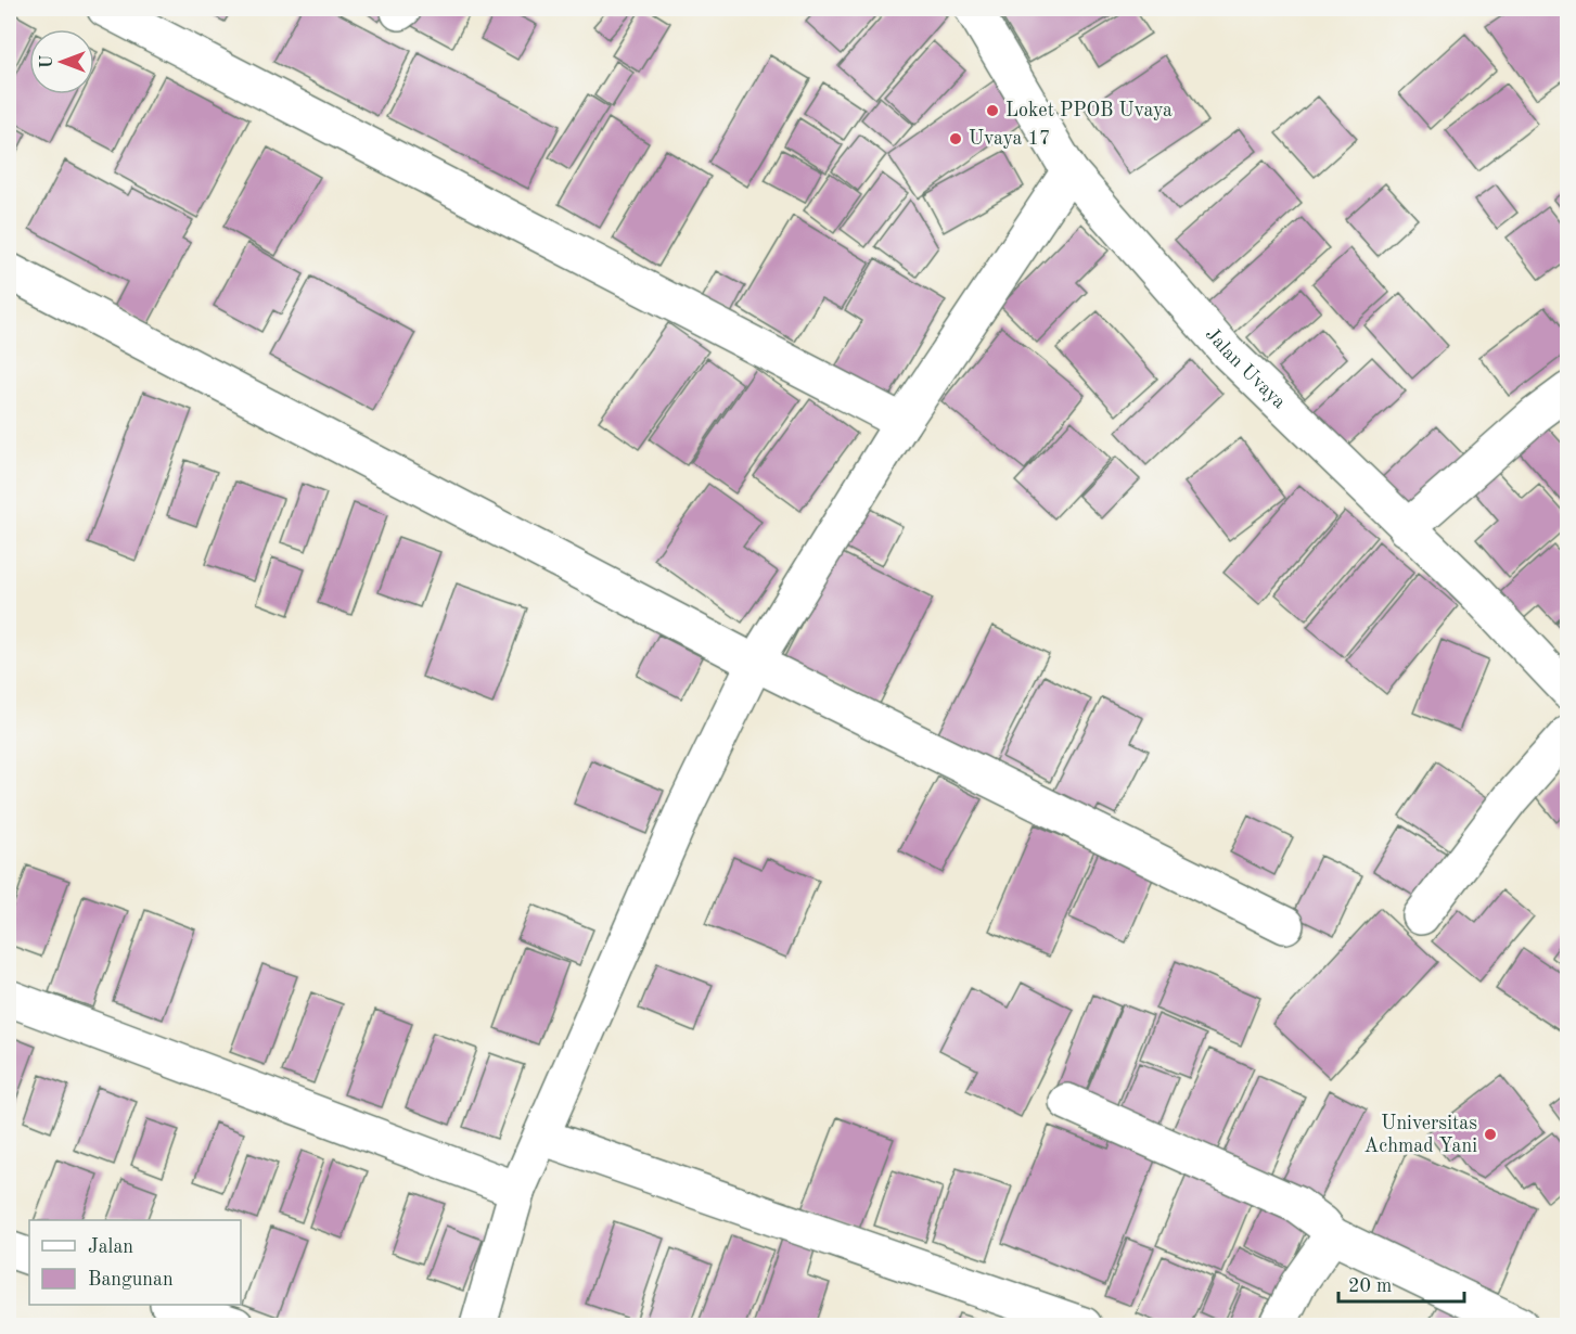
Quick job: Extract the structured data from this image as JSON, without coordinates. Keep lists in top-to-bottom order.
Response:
{
  "streets": {
    "street": ["Jalan Uvaya"]
  },
  "places": ["Loket PPOB Uvaya", "Uvaya 17", "Universitas Achmad Yani"],
  "legend": ["Jalan", "Bangunan"],
  "scale_bar": "20 m",
  "north": "left"
}
